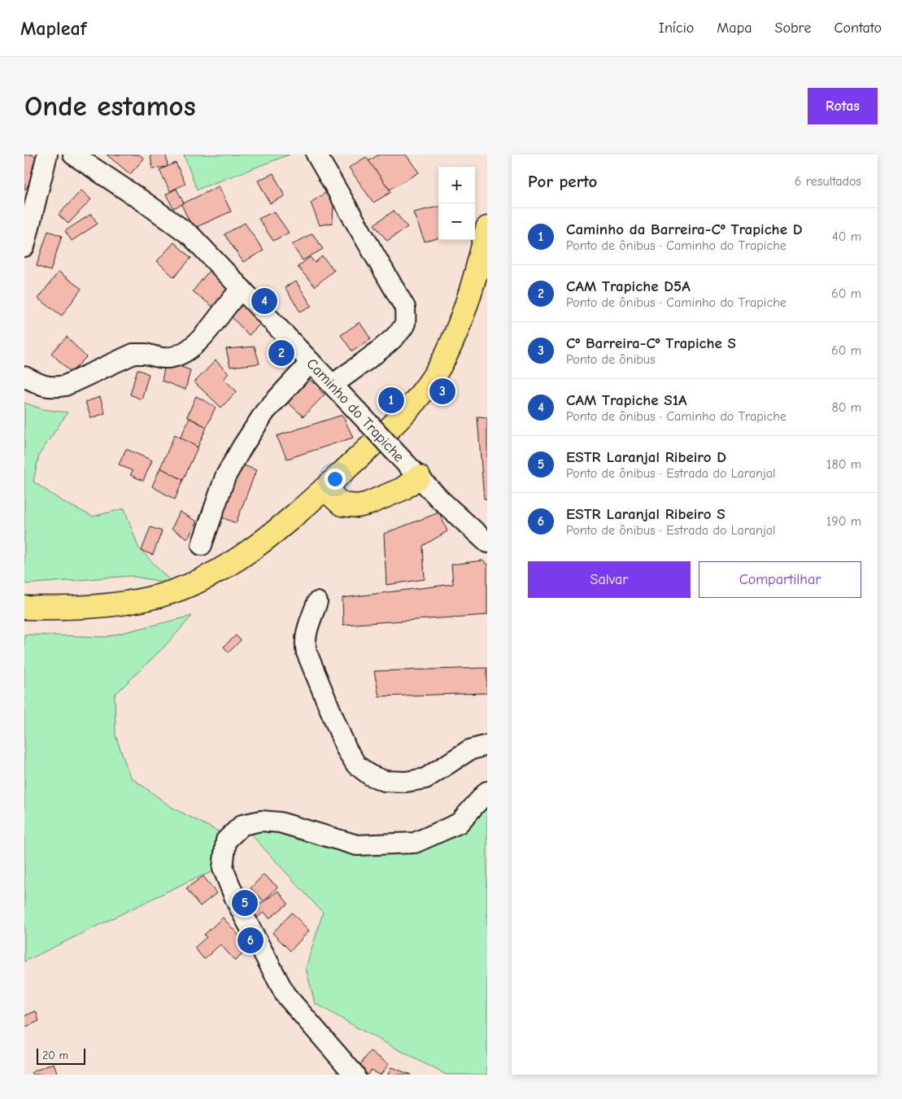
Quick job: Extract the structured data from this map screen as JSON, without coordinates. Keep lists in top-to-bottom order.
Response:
{
  "streets": {
    "street": ["Caminho do Trapiche"]
  },
  "scale_bar": "20 m",
  "page": {
    "header": "Mapleaf",
    "nav": [
      "Início",
      "Mapa",
      "Sobre",
      "Contato"
    ],
    "buttons": [
      "Rotas",
      ["Salvar", "Compartilhar"]
    ],
    "title": "Onde estamos",
    "heading": ["Por perto", "6 resultados"],
    "map_buttons": ["+", "−"],
    "list": [
      {
        "mark": "1",
        "name": "Caminho da Barreira-Cº Trapiche D",
        "note": "Ponto de ônibus · Caminho do Trapiche",
        "value": "40 m"
      },
      {
        "mark": "2",
        "name": "CAM Trapiche D5A",
        "note": "Ponto de ônibus · Caminho do Trapiche",
        "value": "60 m"
      },
      {
        "mark": "3",
        "name": "Cº Barreira-Cº Trapiche S",
        "note": "Ponto de ônibus",
        "value": "60 m"
      },
      {
        "mark": "4",
        "name": "CAM Trapiche S1A",
        "note": "Ponto de ônibus · Caminho do Trapiche",
        "value": "80 m"
      },
      {
        "mark": "5",
        "name": "ESTR Laranjal Ribeiro D",
        "note": "Ponto de ônibus · Estrada do Laranjal",
        "value": "180 m"
      },
      {
        "mark": "6",
        "name": "ESTR Laranjal Ribeiro S",
        "note": "Ponto de ônibus · Estrada do Laranjal",
        "value": "190 m"
      }
    ],
    "pins": [
      "4",
      "2",
      "3",
      "1",
      "5",
      "6"
    ],
    "scale": "20 m"
  }
}
